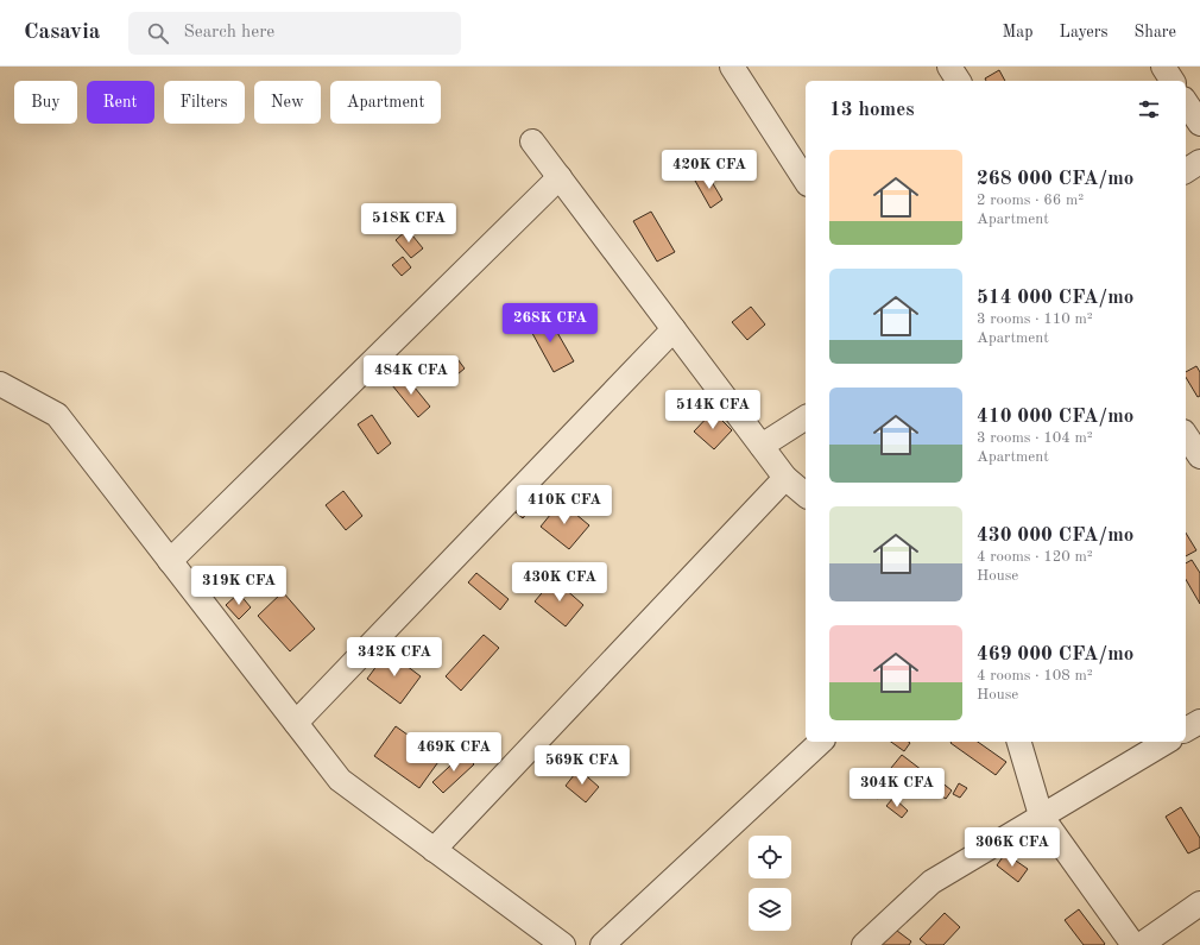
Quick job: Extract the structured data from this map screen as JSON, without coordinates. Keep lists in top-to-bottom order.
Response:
{
  "page": {
    "header": "Casavia",
    "search": "Search here",
    "nav": ["Map", "Layers", "Share"],
    "chip": [
      "Buy",
      "Rent",
      "Filters",
      "New",
      "Apartment"
    ],
    "heading": "13 homes",
    "list": [
      {
        "name": "268 000 CFA/mo",
        "note": "2 rooms · 66 m² · Apartment"
      },
      {
        "name": "514 000 CFA/mo",
        "note": "3 rooms · 110 m² · Apartment"
      },
      {
        "name": "410 000 CFA/mo",
        "note": "3 rooms · 104 m² · Apartment"
      },
      {
        "name": "430 000 CFA/mo",
        "note": "4 rooms · 120 m² · House"
      },
      {
        "name": "469 000 CFA/mo",
        "note": "4 rooms · 108 m² · House"
      }
    ],
    "price": [
      "420K CFA",
      "518K CFA",
      "268K CFA",
      "484K CFA",
      "514K CFA",
      "410K CFA",
      "430K CFA",
      "319K CFA",
      "342K CFA",
      "469K CFA",
      "569K CFA",
      "304K CFA",
      "306K CFA"
    ]
  }
}
